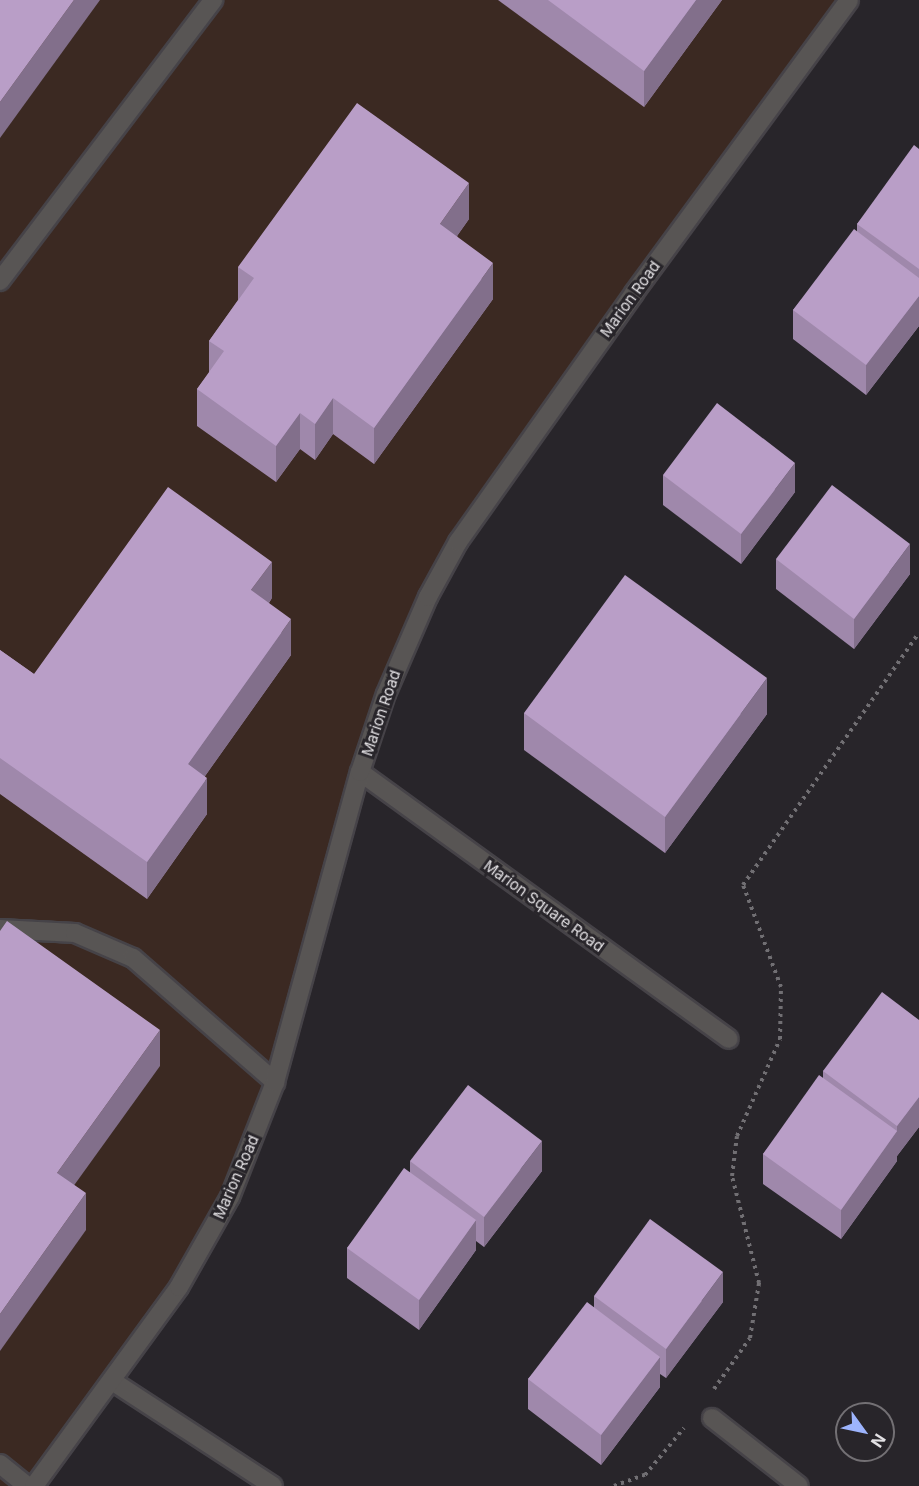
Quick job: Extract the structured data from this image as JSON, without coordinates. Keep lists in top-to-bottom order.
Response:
{
  "streets": {
    "street": ["Marion Road", "Marion Square Road"]
  },
  "crossings": [
    ["Marion Road", "Marion Square Road"]
  ],
  "north": "bottom right"
}
